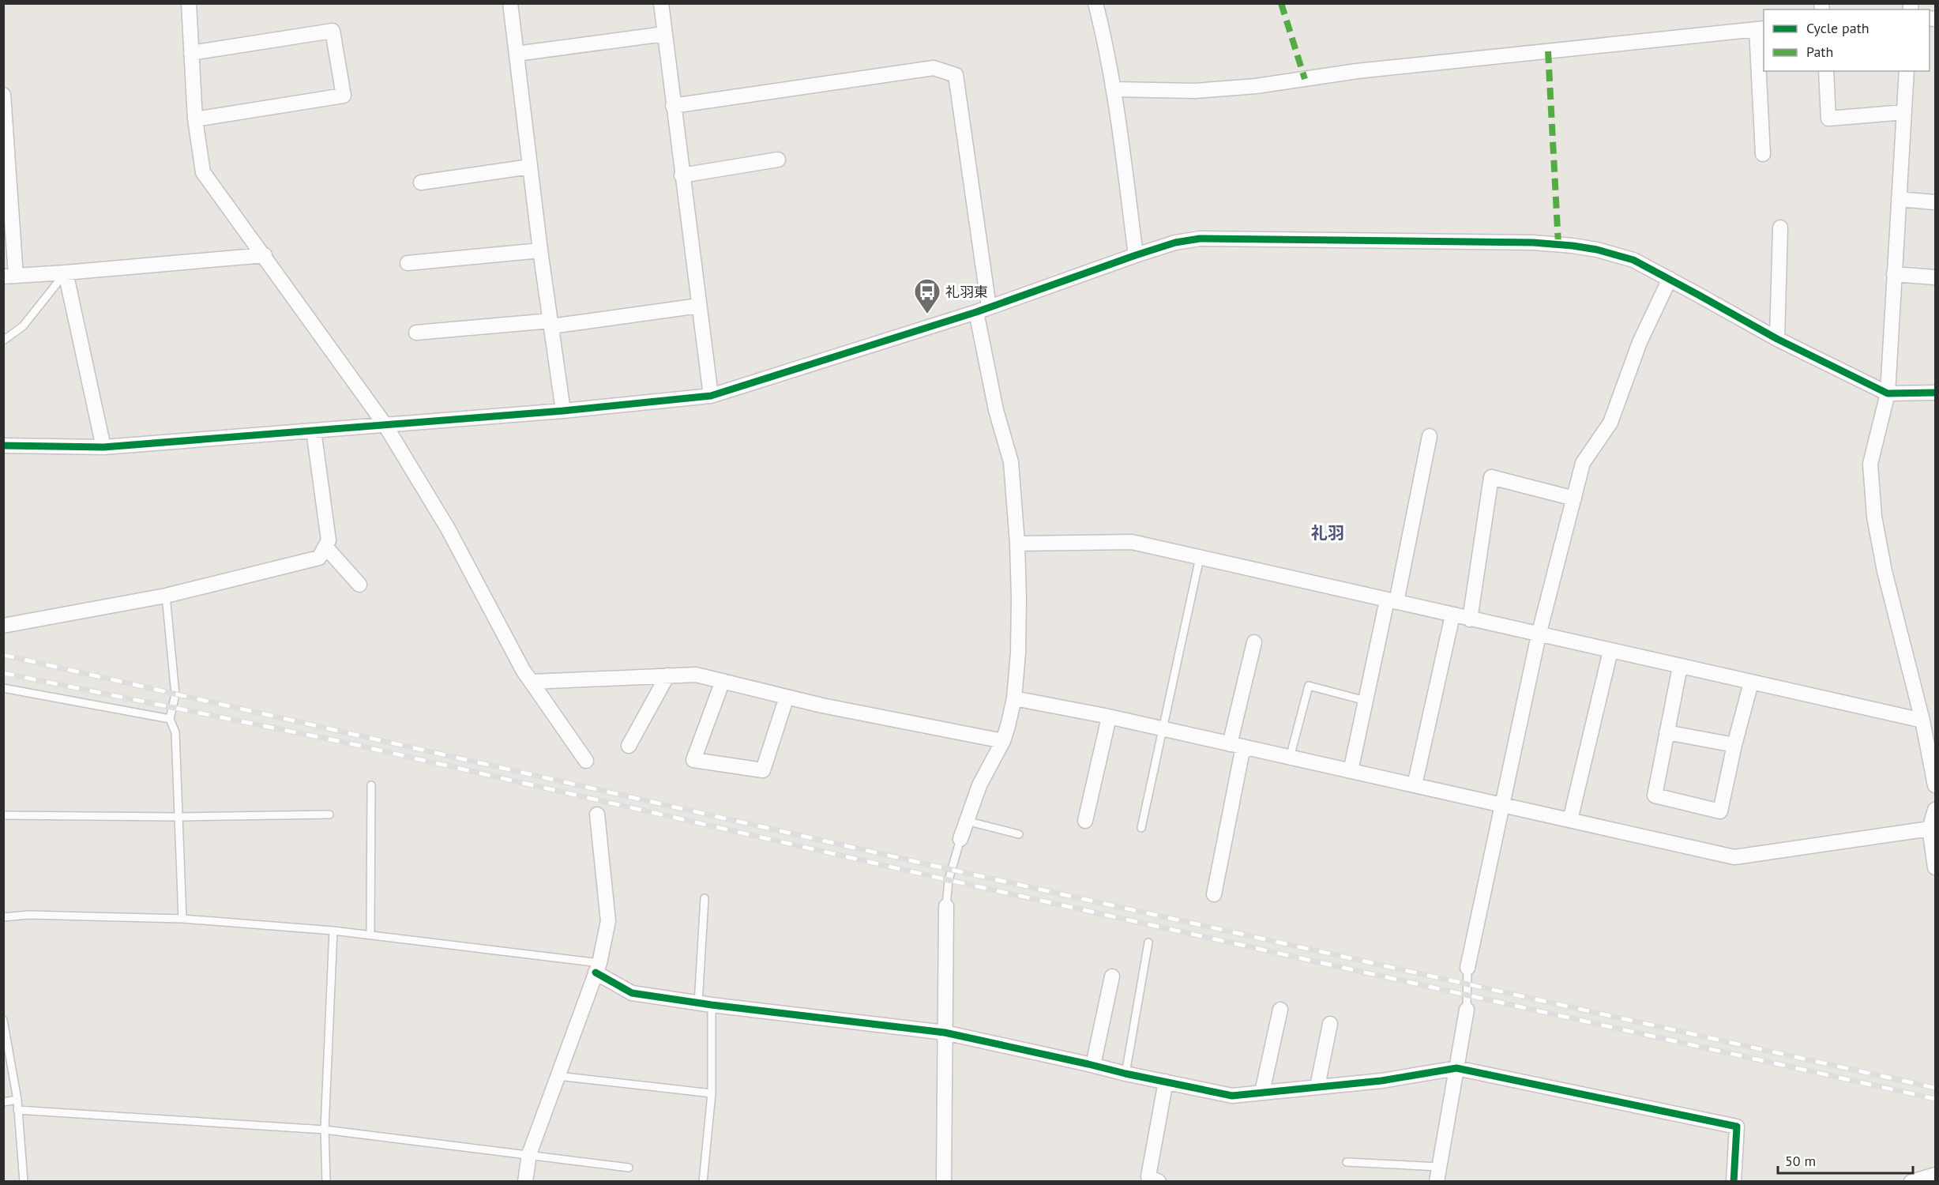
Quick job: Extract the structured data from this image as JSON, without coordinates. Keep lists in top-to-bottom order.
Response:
{
  "districts": ["礼羽"],
  "places": {
    "bus stop": ["礼羽東"]
  },
  "legend": ["Cycle path", "Path"],
  "scale_bar": "50 m"
}
